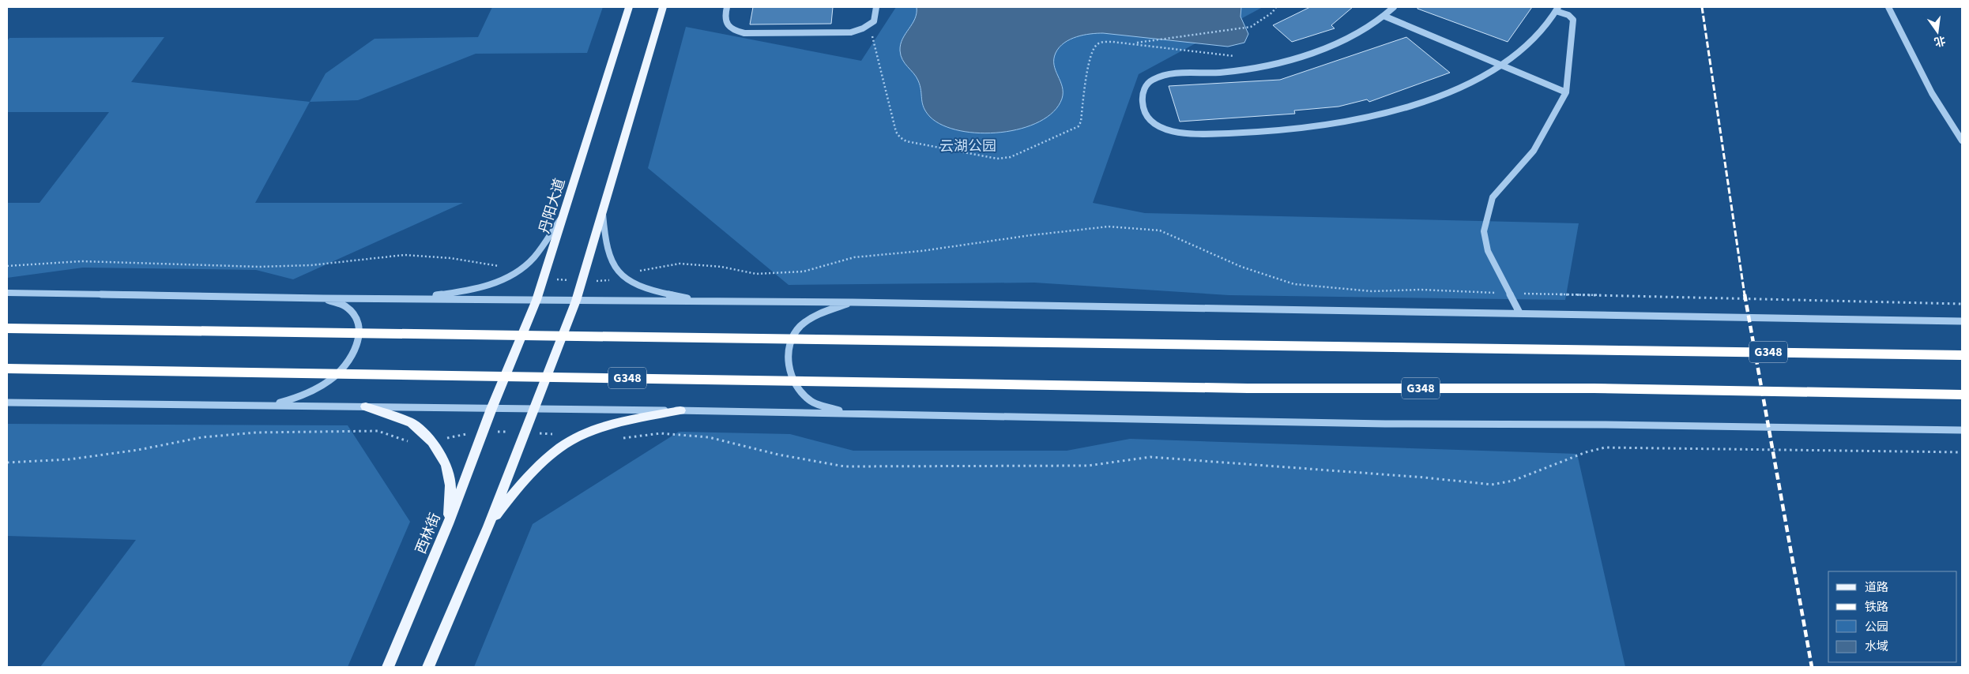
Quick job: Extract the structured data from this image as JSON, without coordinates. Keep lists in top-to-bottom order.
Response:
{
  "streets": {
    "highway": ["G348"],
    "main road": ["丹阳大道", "西林街"]
  },
  "crossings": [
    ["丹阳大道", "西林街"]
  ],
  "parks": ["云湖公园"],
  "legend": [
    "道路",
    "铁路",
    "公园",
    "水域"
  ],
  "north": "bottom"
}
